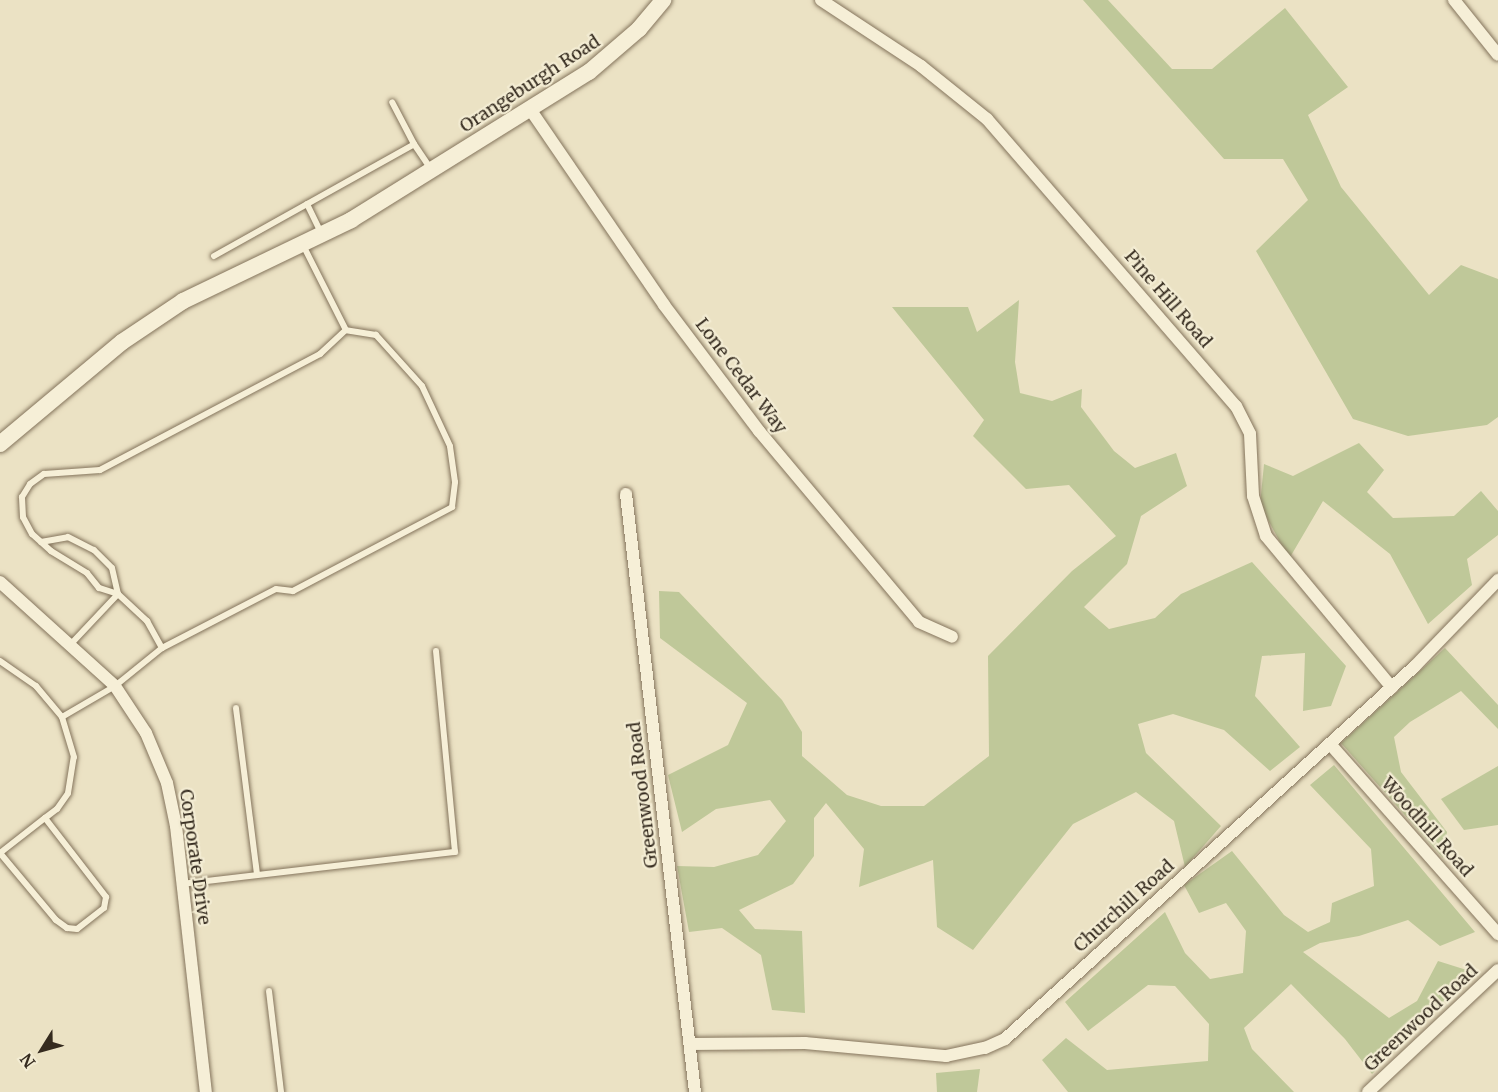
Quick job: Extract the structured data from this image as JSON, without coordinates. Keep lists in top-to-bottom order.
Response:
{
  "streets": {
    "street": [
      "Orangeburgh Road",
      "Pine Hill Road",
      "Lone Cedar Way",
      "Greenwood Road",
      "Woodhill Road",
      "Corporate Drive",
      "Churchill Road"
    ]
  },
  "crossings": [
    ["Orangeburgh Road", "Lone Cedar Way"],
    ["Pine Hill Road", "Churchill Road"],
    ["Greenwood Road", "Churchill Road"],
    ["Woodhill Road", "Churchill Road"]
  ],
  "north": "bottom left"
}
